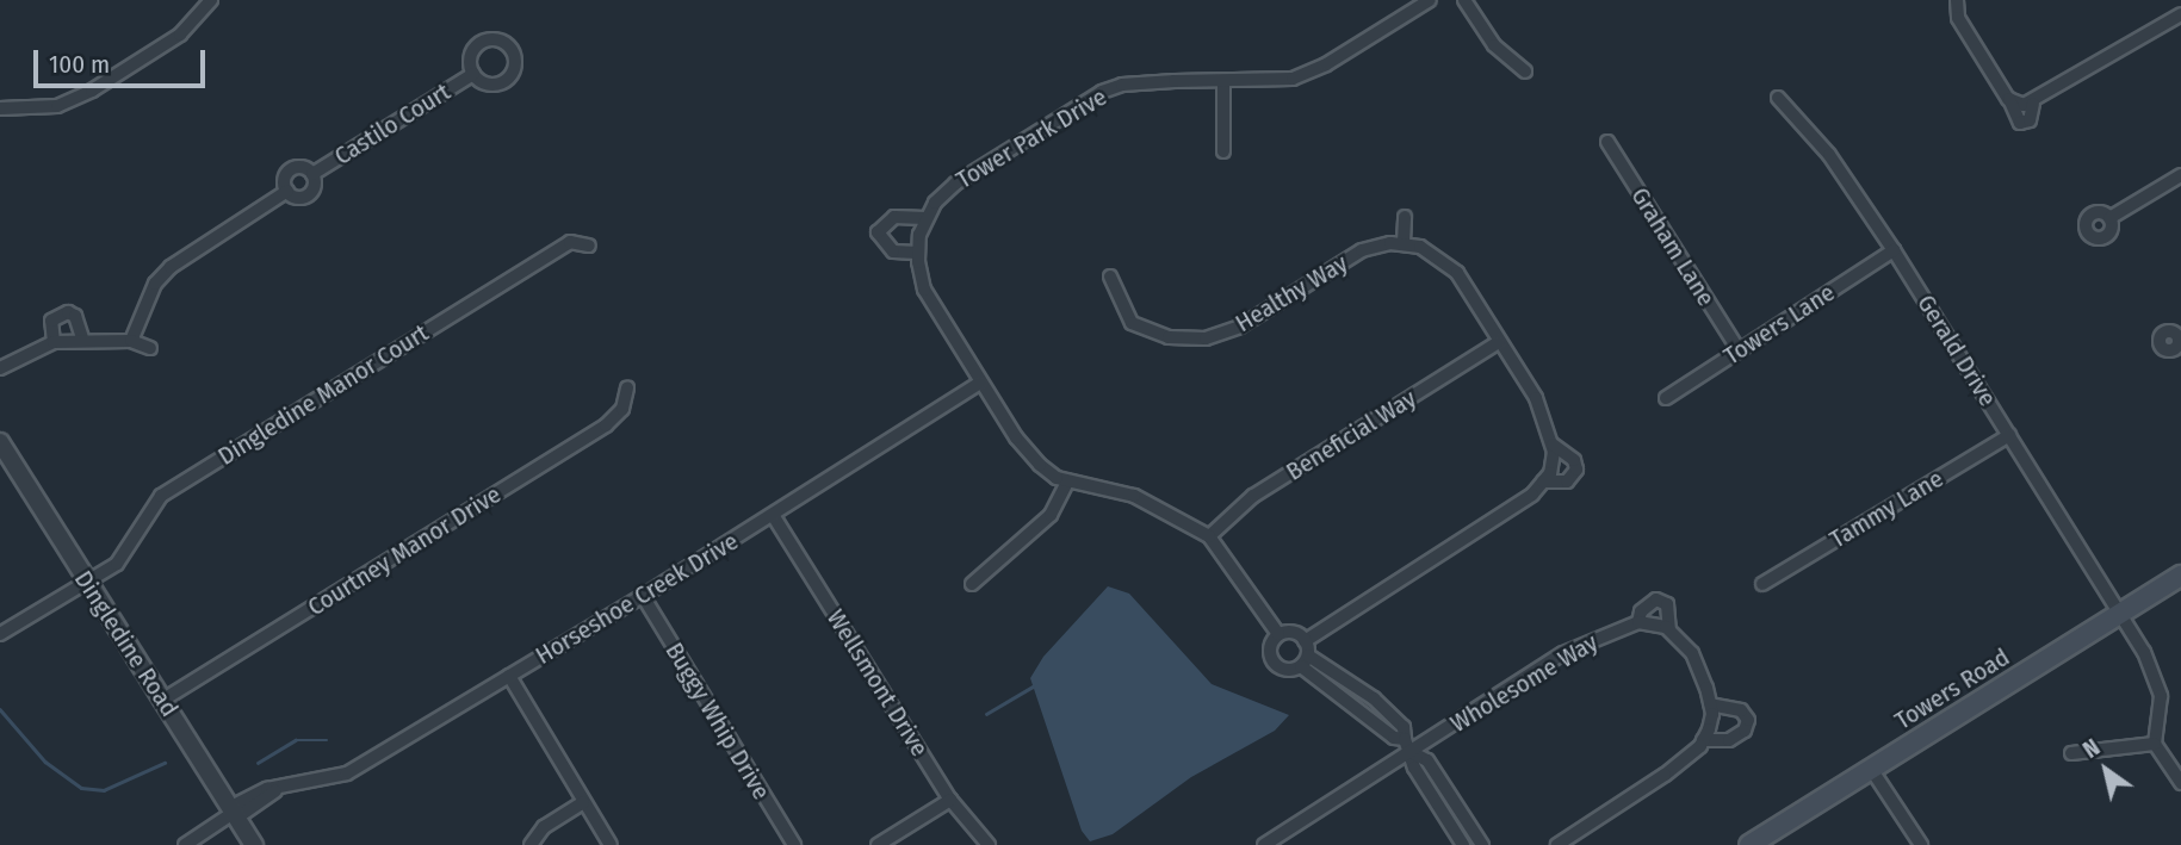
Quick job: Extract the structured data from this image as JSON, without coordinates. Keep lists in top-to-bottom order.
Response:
{
  "streets": {
    "main road": ["Towers Road"],
    "street": [
      "Castilo Court",
      "Tower Park Drive",
      "Graham Lane",
      "Healthy Way",
      "Towers Lane",
      "Gerald Drive",
      "Dingledine Manor Court",
      "Beneficial Way",
      "Tammy Lane",
      "Courtney Manor Drive",
      "Horseshoe Creek Drive",
      "Dingledine Road",
      "Wellsmont Drive",
      "Wholesome Way",
      "Buggy Whip Drive"
    ]
  },
  "crossings": [
    ["Tower Park Drive", "Beneficial Way"],
    ["Tower Park Drive", "Horseshoe Creek Drive"],
    ["Graham Lane", "Towers Lane"],
    ["Towers Lane", "Gerald Drive"],
    ["Gerald Drive", "Tammy Lane"],
    ["Gerald Drive", "Towers Road"],
    ["Dingledine Manor Court", "Dingledine Road"],
    ["Courtney Manor Drive", "Dingledine Road"],
    ["Horseshoe Creek Drive", "Dingledine Road"],
    ["Horseshoe Creek Drive", "Wellsmont Drive"],
    ["Horseshoe Creek Drive", "Buggy Whip Drive"]
  ],
  "scale_bar": "100 m",
  "north": "top left"
}
